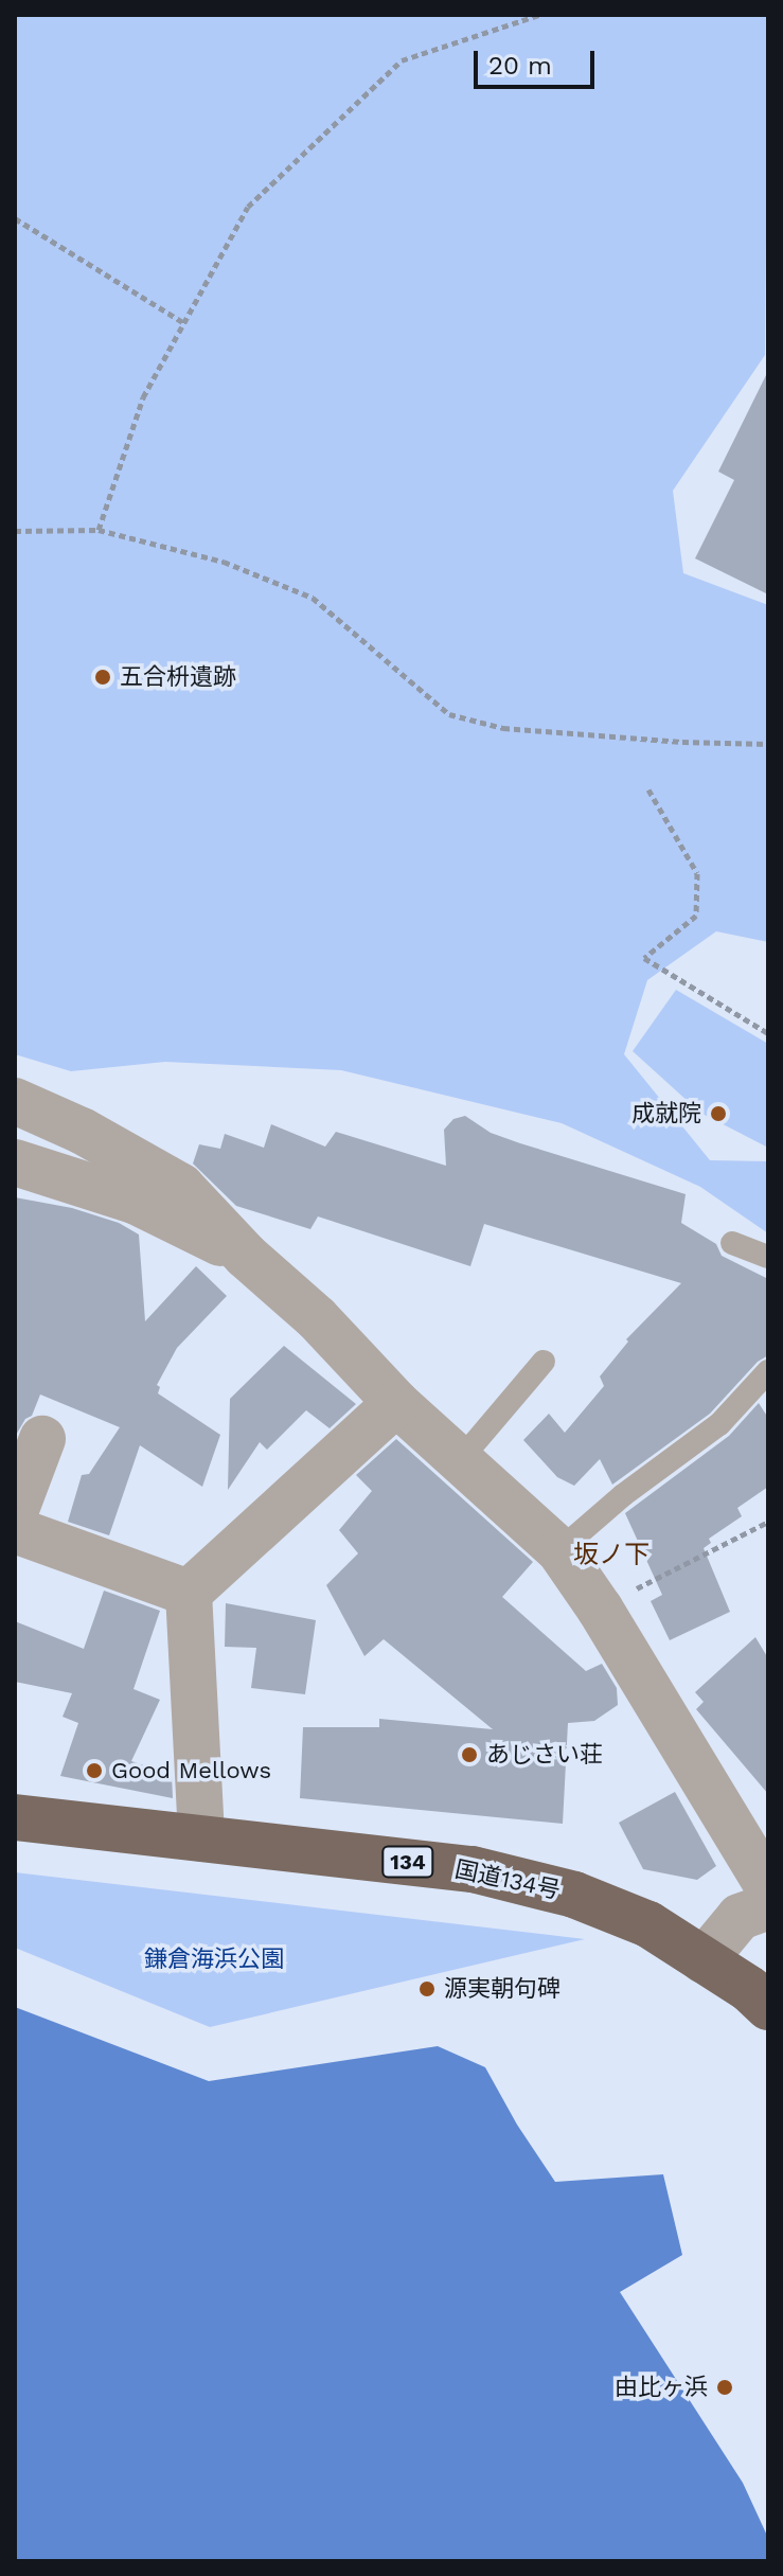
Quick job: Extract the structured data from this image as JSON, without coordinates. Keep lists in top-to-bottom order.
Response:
{
  "streets": {
    "highway": ["134", "国道134号"]
  },
  "districts": ["坂ノ下"],
  "parks": ["鎌倉海浜公園"],
  "places": [
    "五合枡遺跡",
    "成就院",
    "あじさい荘",
    "Good Mellows",
    "源実朝句碑",
    "由比ヶ浜"
  ],
  "scale_bar": "20 m"
}
